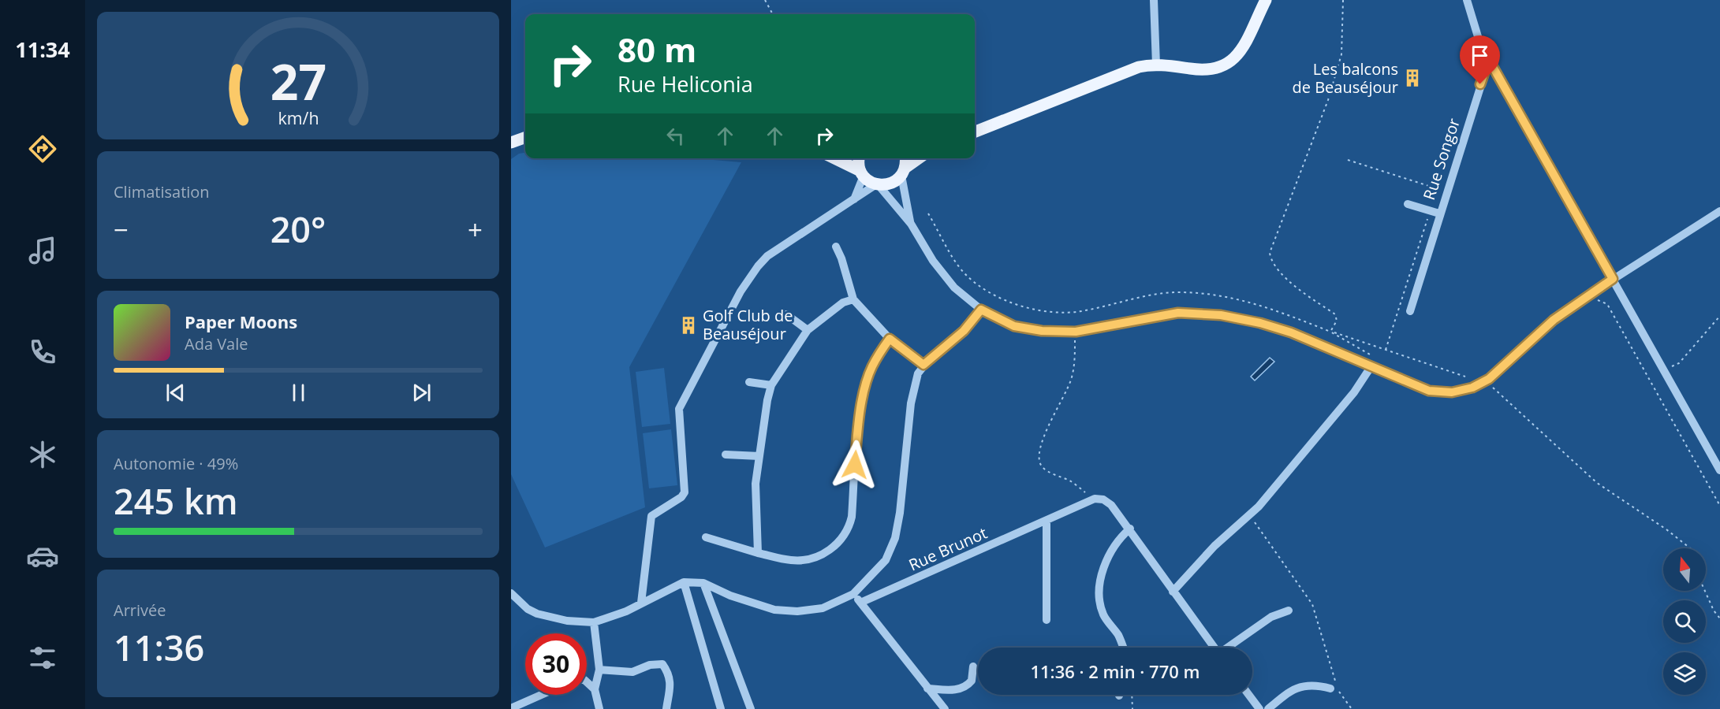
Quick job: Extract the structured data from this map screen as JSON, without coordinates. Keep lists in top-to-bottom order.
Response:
{
  "streets": {
    "street": ["Rue Songor", "Rue Brunot"]
  },
  "places": {
    "building": ["Les balcons de Beauséjour", "Golf Club de Beauséjour"]
  },
  "north": "top",
  "page": {
    "tabs": "11:34",
    "turn": ["80 m", "Rue Heliconia"],
    "tile": [
      "Climatisation",
      ["Autonomie · 49%", "245 km"],
      ["Arrivée", "11:36"]
    ],
    "heat": ["−", "20°", "+"],
    "song": ["Paper Moons", "Ada Vale"],
    "limit": "30",
    "trip": "11:36 · 2 min · 770 m",
    "gauge": ["27", "km/h"]
  }
}
